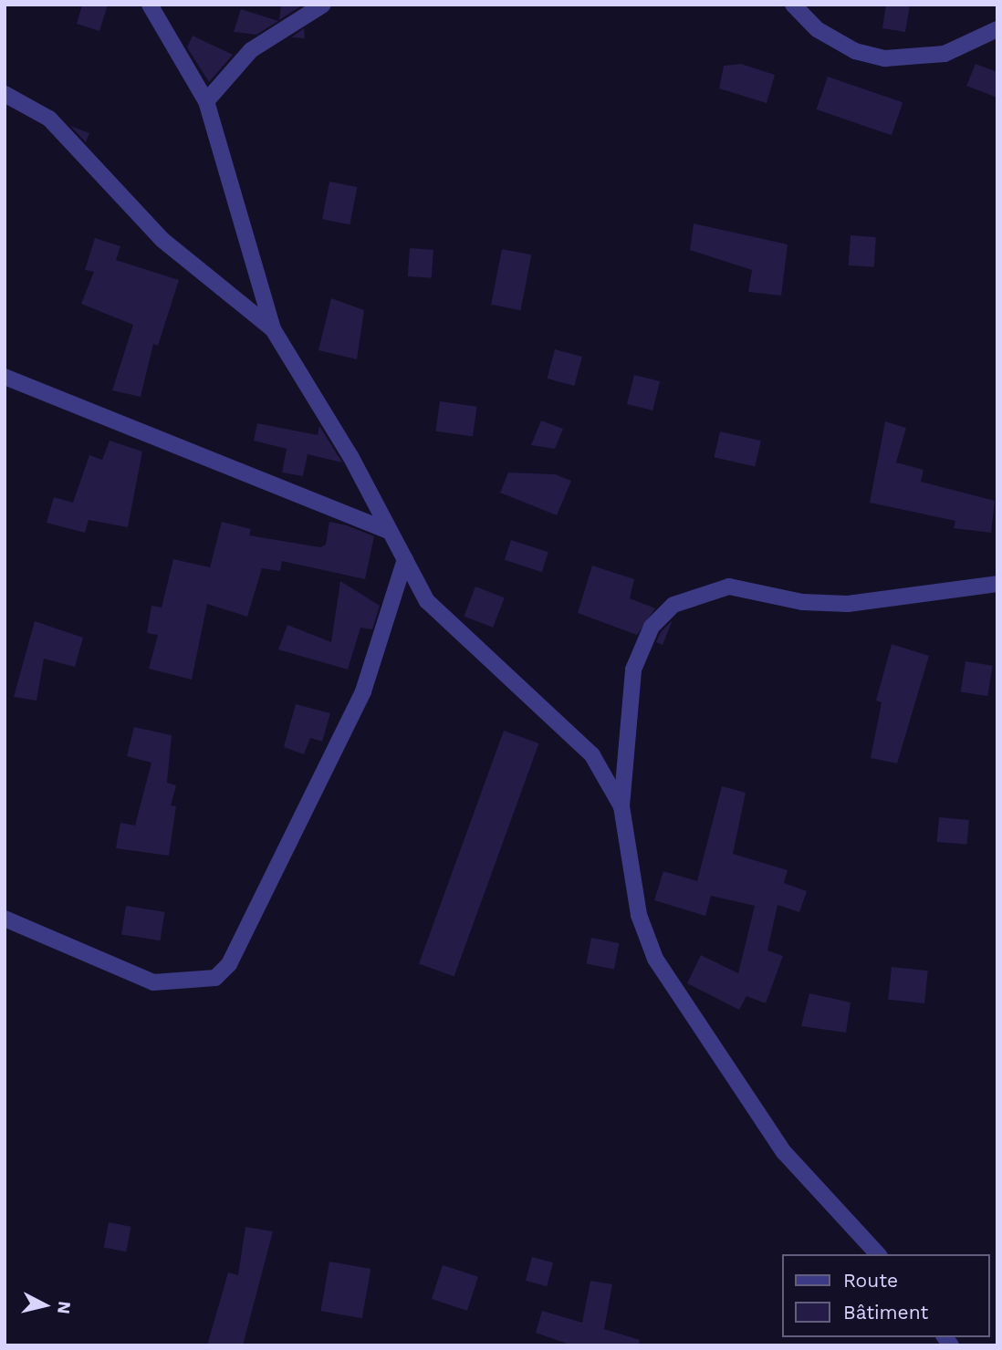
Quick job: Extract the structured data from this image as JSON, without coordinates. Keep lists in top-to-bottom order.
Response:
{
  "legend": ["Route", "Bâtiment"],
  "north": "right"
}
